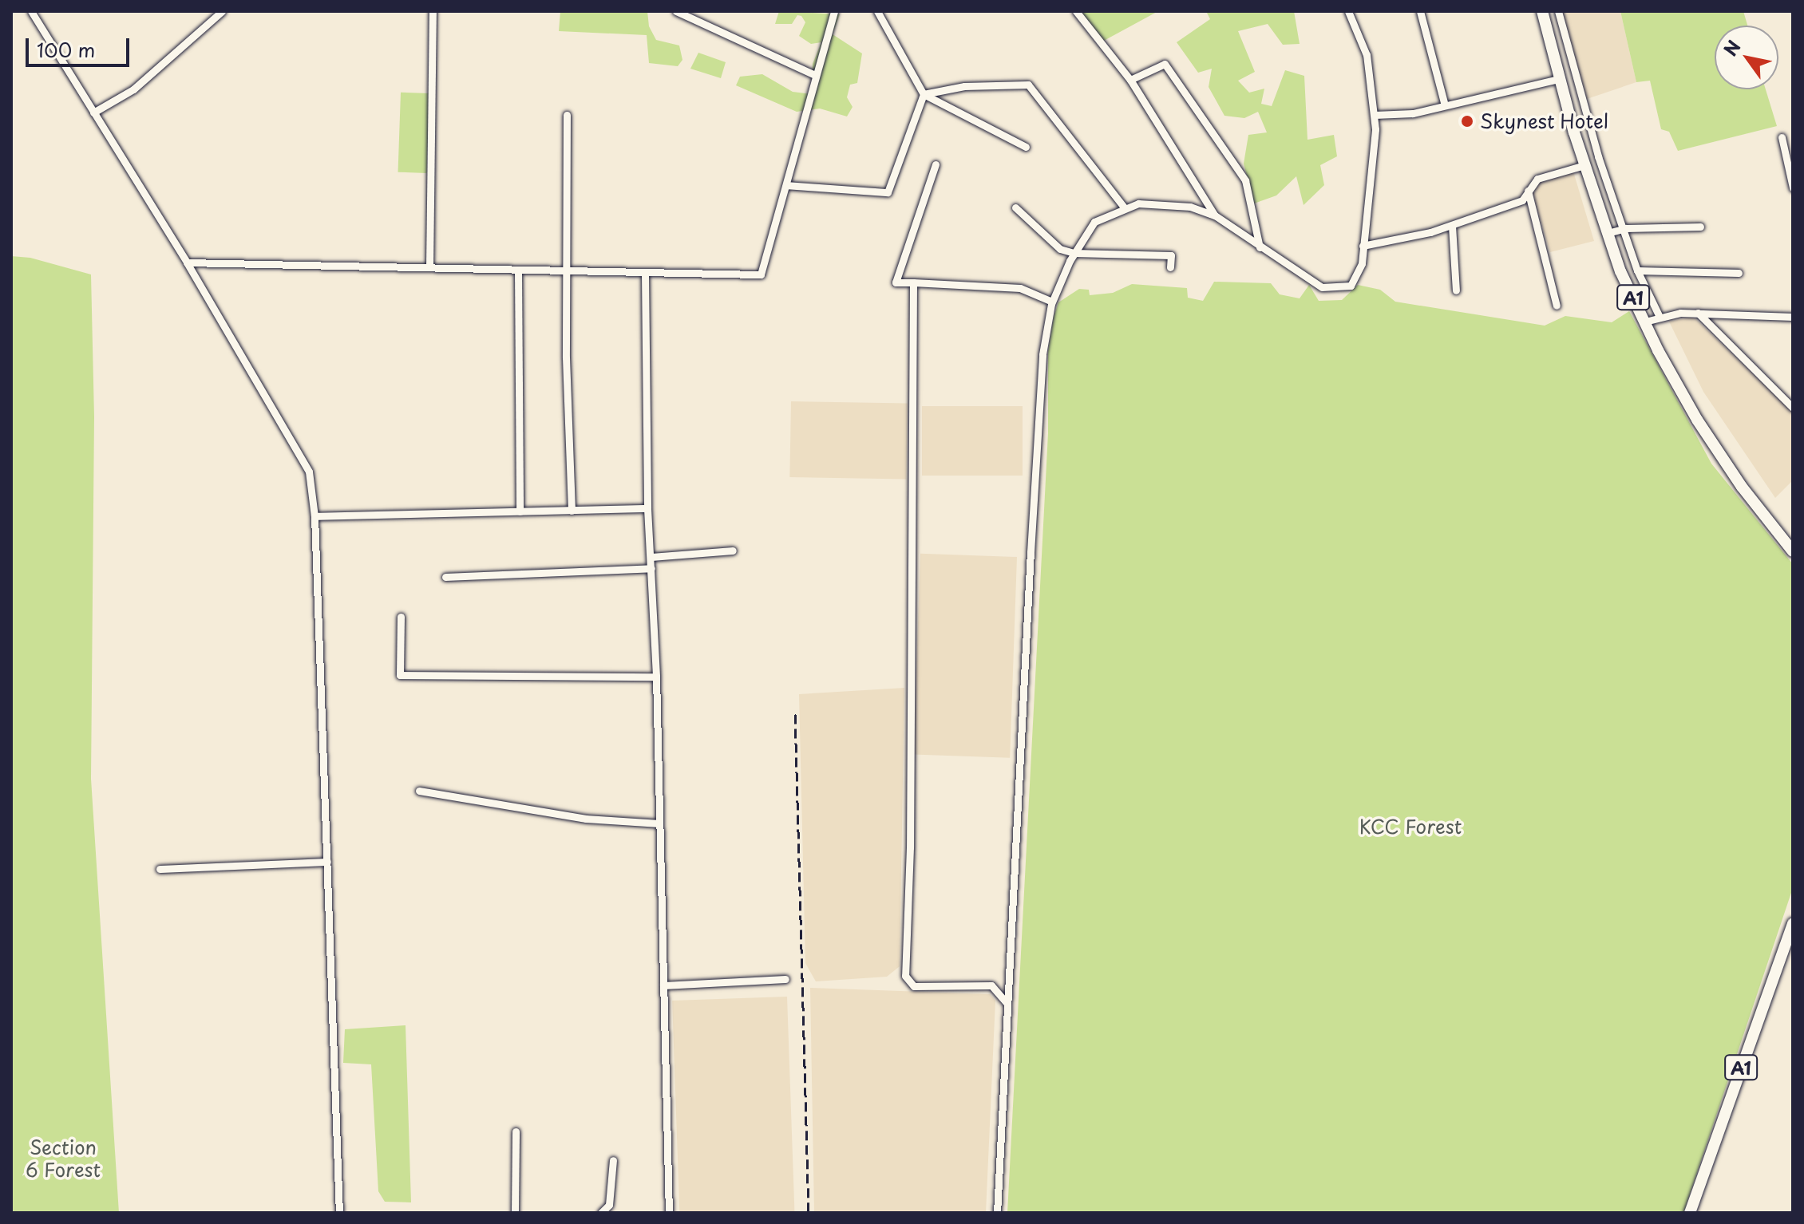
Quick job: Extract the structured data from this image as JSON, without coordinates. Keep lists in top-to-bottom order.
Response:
{
  "streets": {
    "highway": ["A1"]
  },
  "parks": ["KCC Forest", "Section 6 Forest"],
  "places": ["Skynest Hotel"],
  "scale_bar": "100 m",
  "north": "top left"
}
